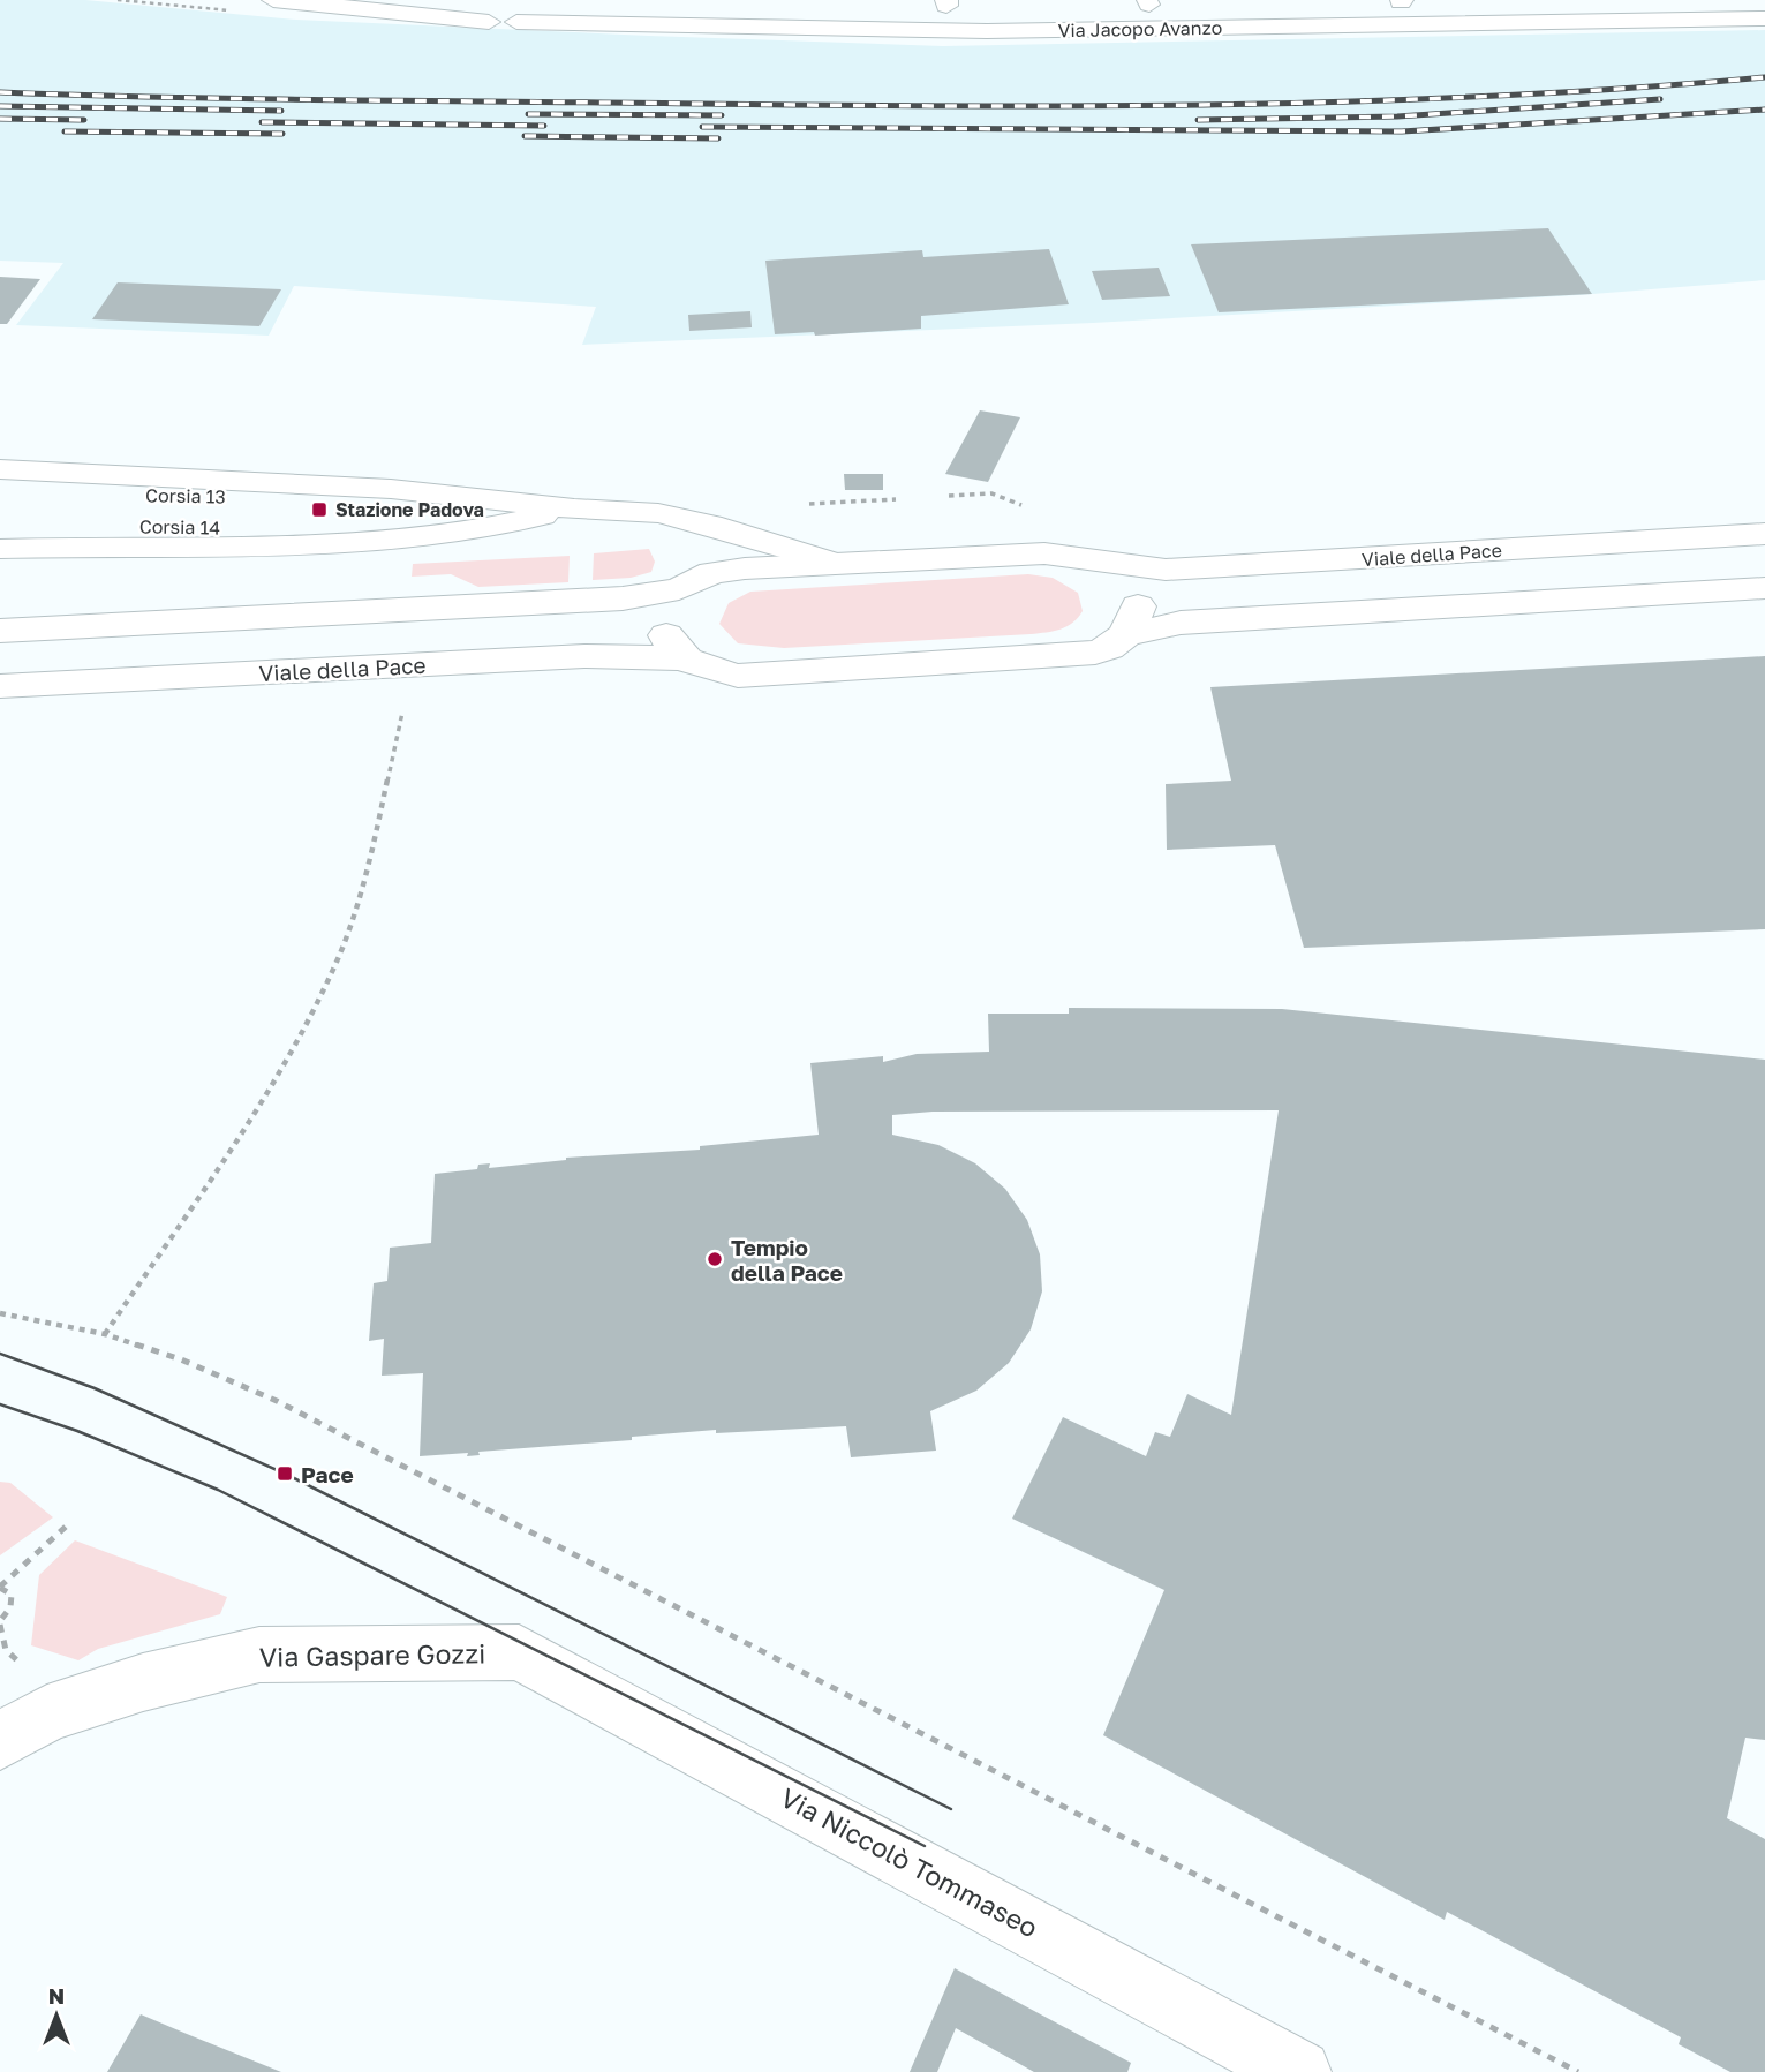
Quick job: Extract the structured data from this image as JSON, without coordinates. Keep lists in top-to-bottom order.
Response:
{
  "streets": {
    "street": [
      "Via Jacopo Avanzo",
      "Viale della Pace",
      "Via Gaspare Gozzi",
      "Via Niccolò Tommaseo"
    ],
    "lane": ["Corsia 13", "Corsia 14"]
  },
  "crossings": [
    ["Via Gaspare Gozzi", "Via Niccolò Tommaseo"]
  ],
  "places": {
    "transit": ["Stazione Padova", "Pace"],
    "other": ["Tempio della Pace"]
  },
  "north": "top"
}
